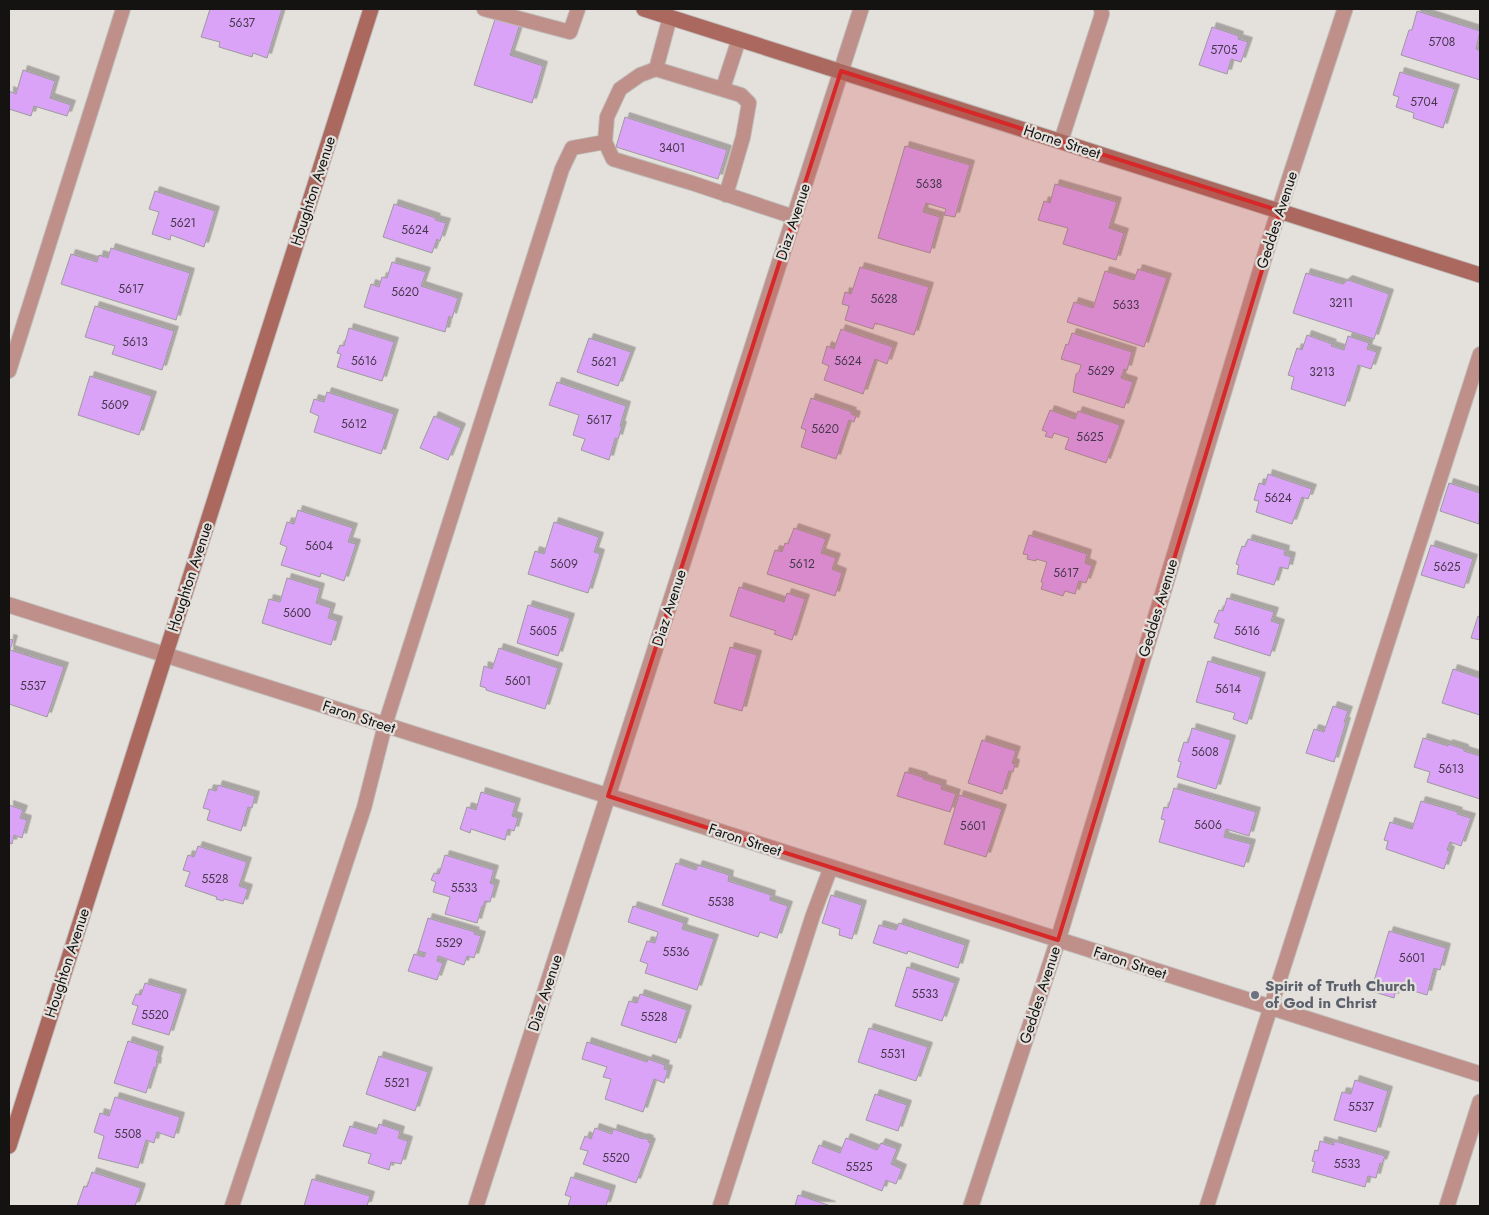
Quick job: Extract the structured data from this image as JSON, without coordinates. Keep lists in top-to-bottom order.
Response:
{
  "streets": {
    "street": [
      "Horne Street",
      "Houghton Avenue",
      "Geddes Avenue",
      "Diaz Avenue",
      "Faron Street"
    ]
  },
  "crossings": [
    ["Horne Street", "Geddes Avenue"],
    ["Horne Street", "Diaz Avenue"],
    ["Houghton Avenue", "Faron Street"],
    ["Geddes Avenue", "Faron Street"],
    ["Diaz Avenue", "Faron Street"]
  ],
  "places": ["Spirit of Truth Church of God in Christ"],
  "house_numbers": [
    "5637",
    "5708",
    "5705",
    "5704",
    "3401",
    "5638",
    "5621",
    "5624",
    "5617",
    "5620",
    "5628",
    "3211",
    "5633",
    "5613",
    "5616",
    "5624",
    "5621",
    "5629",
    "3213",
    "5609",
    "5617",
    "5612",
    "5620",
    "5625",
    "5624",
    "5604",
    "5609",
    "5612",
    "5625",
    "5617",
    "5600",
    "5605",
    "5616",
    "5601",
    "5537",
    "5614",
    "5608",
    "5613",
    "5606",
    "5601",
    "5528",
    "5533",
    "5538",
    "5529",
    "5536",
    "5601",
    "5533",
    "5520",
    "5528",
    "5531",
    "5521",
    "5537",
    "5508",
    "5520",
    "5533",
    "5525"
  ]
}
